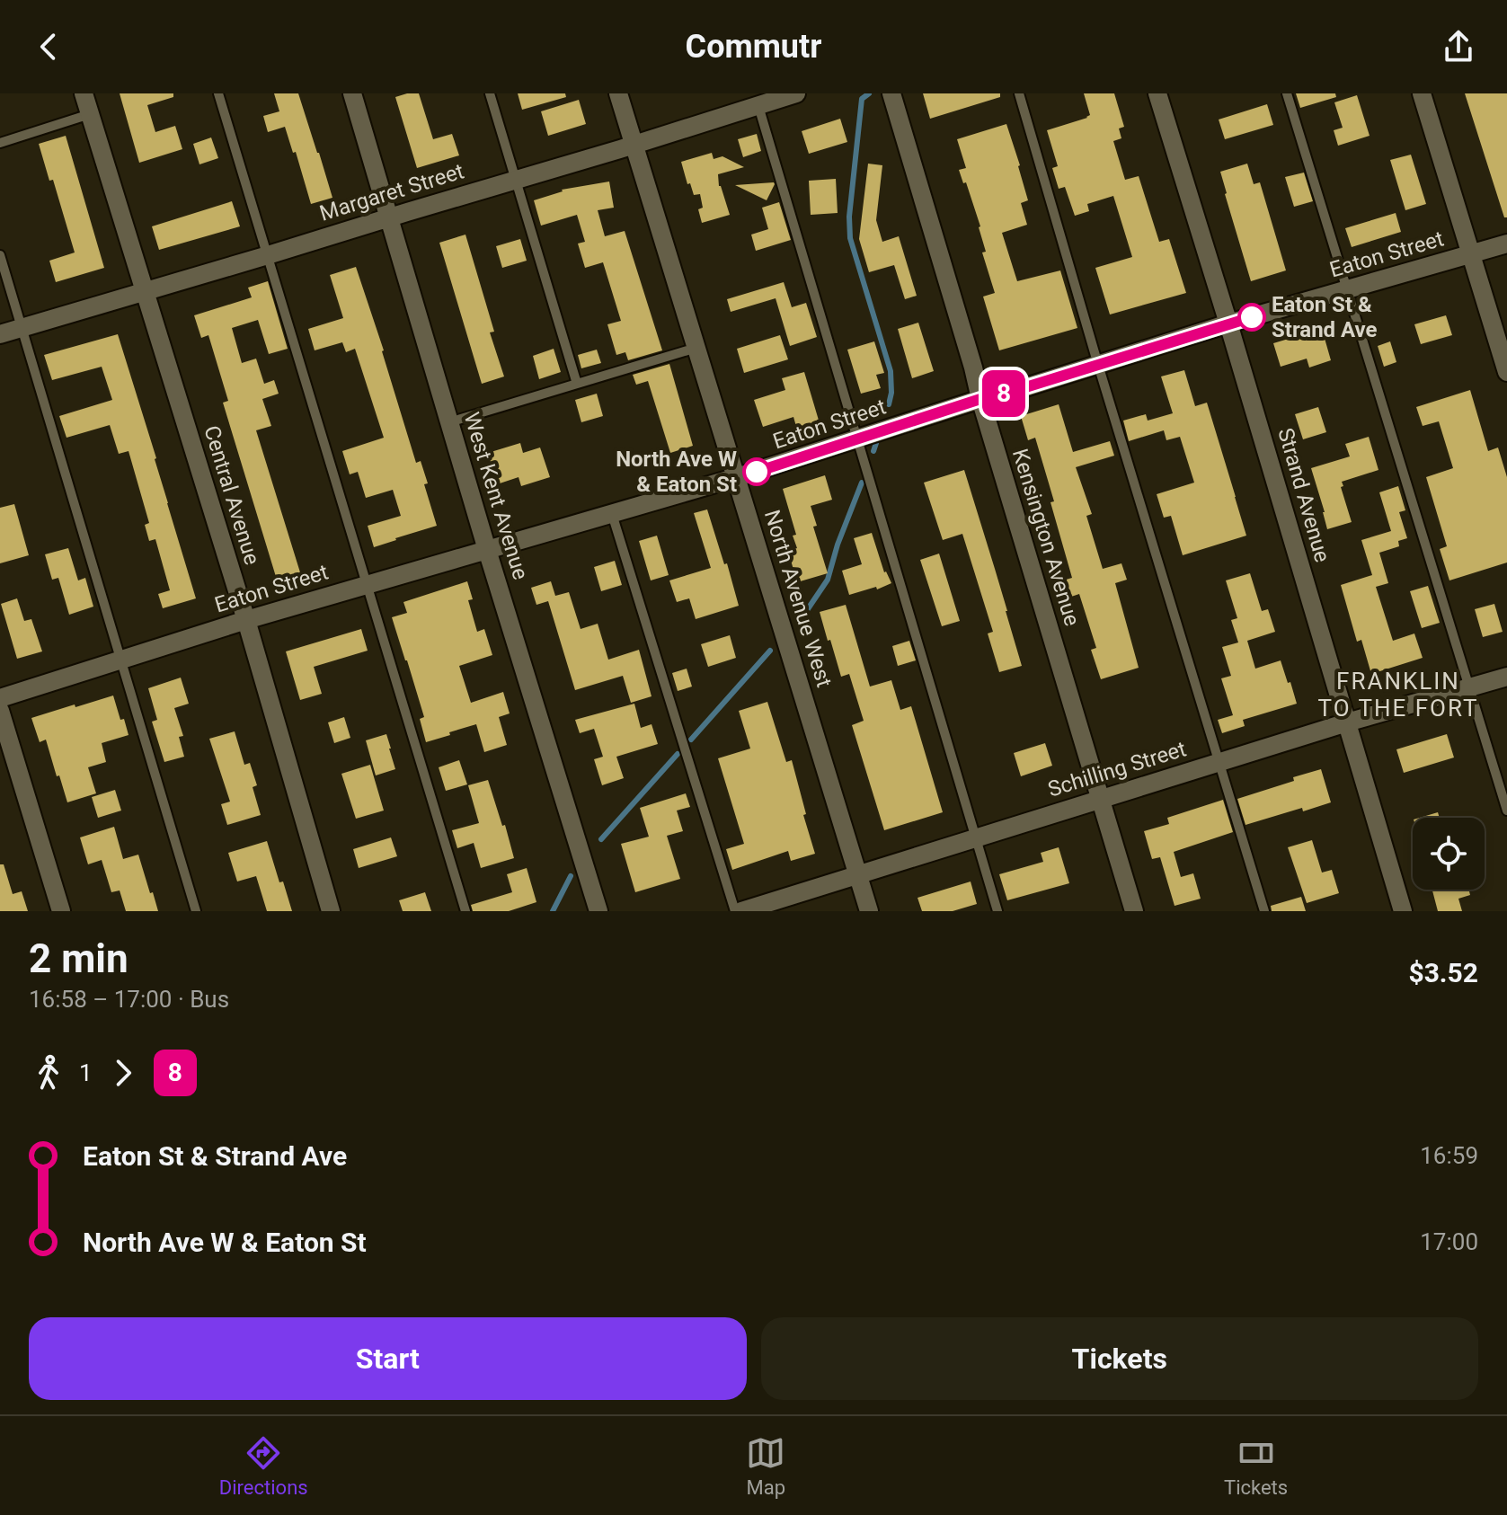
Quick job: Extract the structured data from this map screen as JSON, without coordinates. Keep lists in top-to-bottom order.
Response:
{
  "streets": {
    "street": [
      "Margaret Street",
      "Eaton Street",
      "Central Avenue",
      "Strand Avenue",
      "West Kent Avenue",
      "Kensington Avenue",
      "North Avenue West",
      "Schilling Street"
    ]
  },
  "crossings": [
    ["Margaret Street", "Central Avenue"],
    ["Margaret Street", "West Kent Avenue"],
    ["Margaret Street", "North Avenue West"],
    ["Eaton Street", "Central Avenue"],
    ["Eaton Street", "Strand Avenue"],
    ["Eaton Street", "West Kent Avenue"],
    ["Eaton Street", "Kensington Avenue"],
    ["Eaton Street", "North Avenue West"],
    ["Strand Avenue", "Schilling Street"],
    ["Kensington Avenue", "Schilling Street"],
    ["North Avenue West", "Schilling Street"]
  ],
  "districts": ["FRANKLIN TO THE FORT"],
  "places": ["Eaton St & Strand Ave", "North Ave W & Eaton St"],
  "lines": ["bus line 8"],
  "page": {
    "header": "Commutr",
    "on_map": "8",
    "heading": ["2 min", "16:58 – 17:00 · Bus", "$3.52"],
    "legs": ["1", "8"],
    "list": [
      {
        "name": "Eaton St & Strand Ave",
        "value": "16:59"
      },
      {
        "name": "North Ave W & Eaton St",
        "value": "17:00"
      }
    ],
    "buttons": ["Start", "Tickets"],
    "tabs": ["Directions", "Map", "Tickets"]
  }
}
